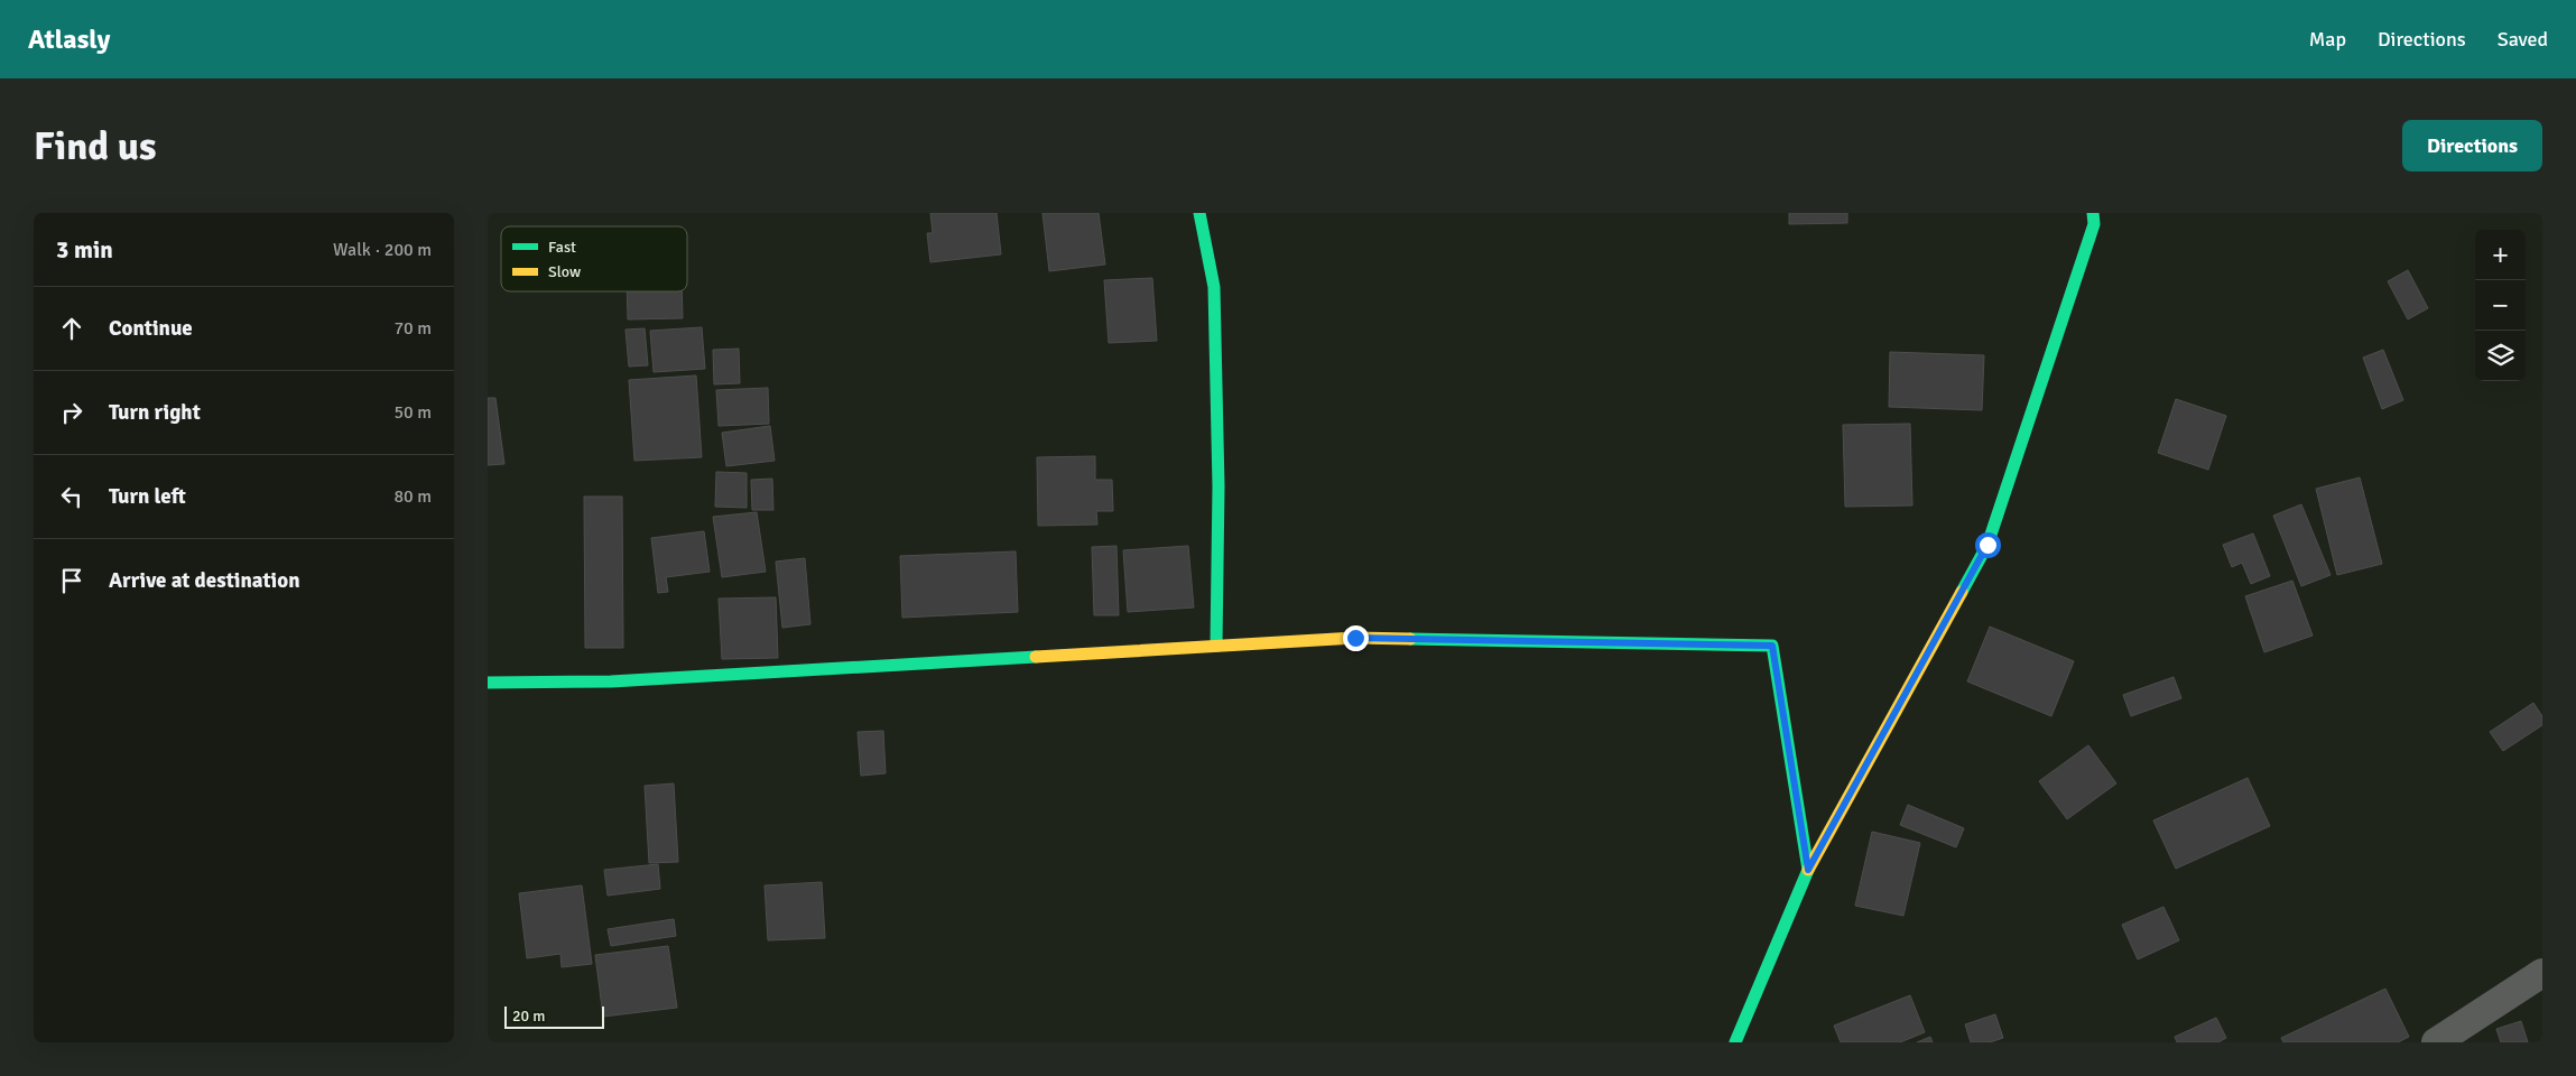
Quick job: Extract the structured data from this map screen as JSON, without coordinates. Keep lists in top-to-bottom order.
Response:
{
  "legend": ["Fast", "Slow"],
  "scale_bar": "20 m",
  "page": {
    "header": "Atlasly",
    "nav": ["Map", "Directions", "Saved"],
    "buttons": "Directions",
    "title": "Find us",
    "heading": ["3 min", "Walk · 200 m"],
    "map_buttons": ["+", "−"],
    "list": [
      ["Continue", "70 m"],
      ["Turn right", "50 m"],
      ["Turn left", "80 m"],
      "Arrive at destination"
    ],
    "scale": "20 m"
  }
}
